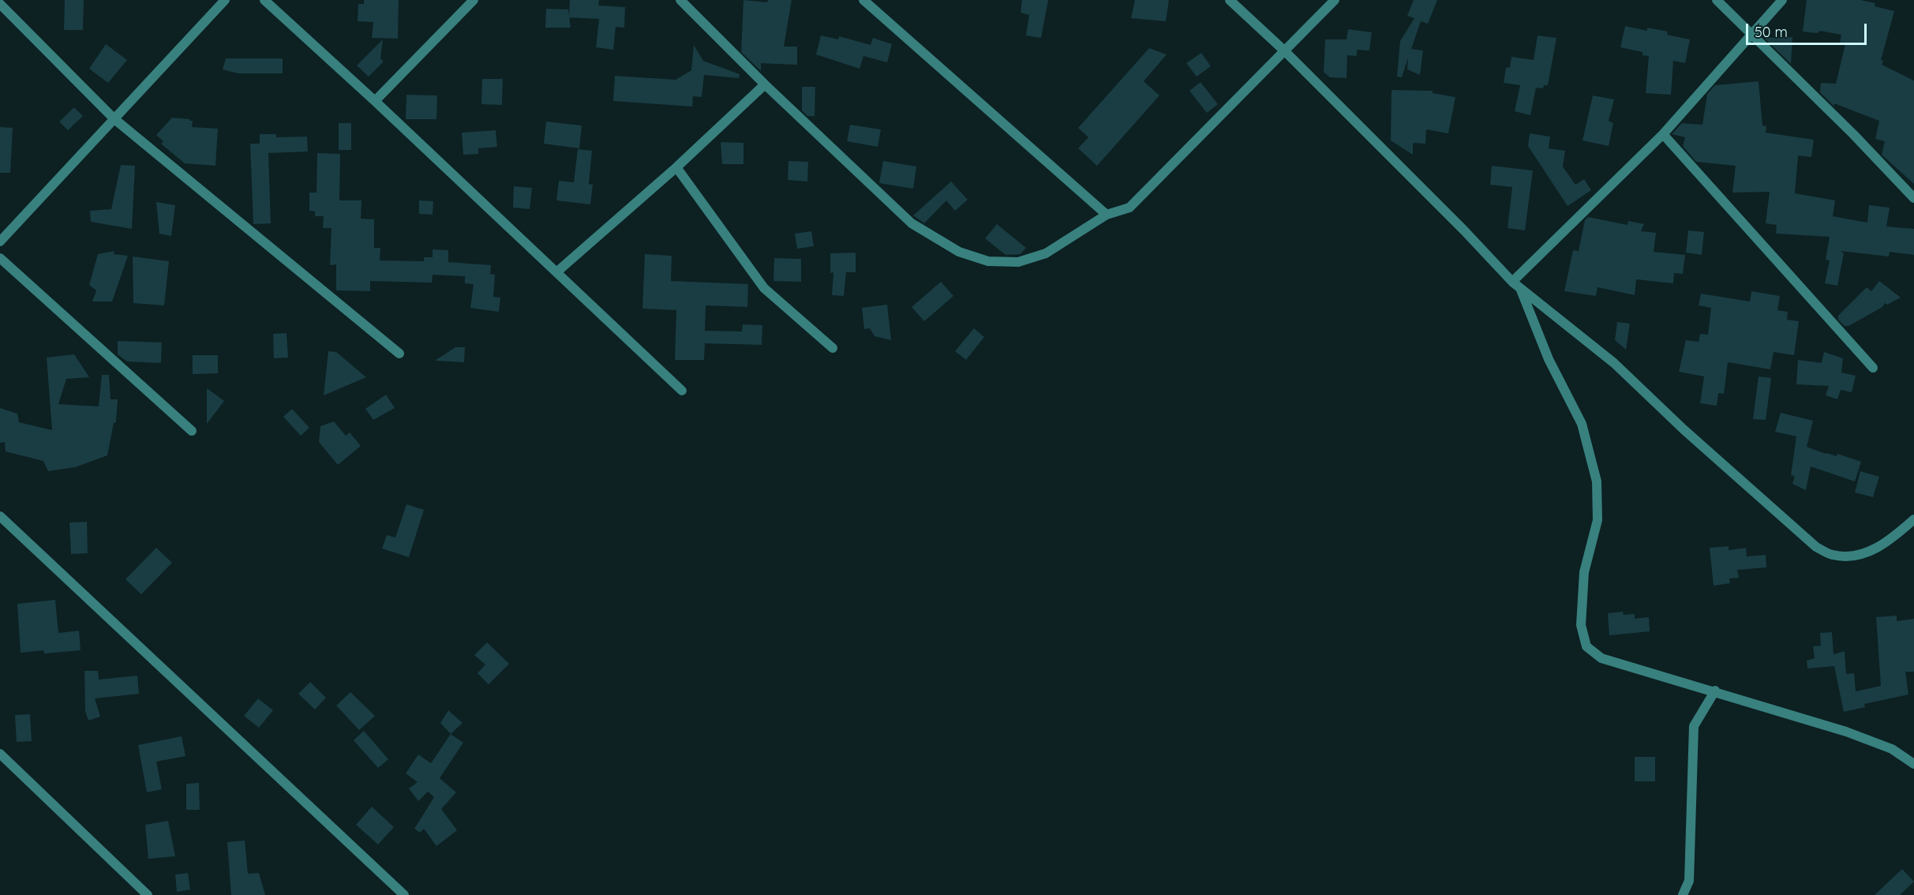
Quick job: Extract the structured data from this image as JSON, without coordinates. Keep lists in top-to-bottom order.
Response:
{
  "scale_bar": "50 m"
}
